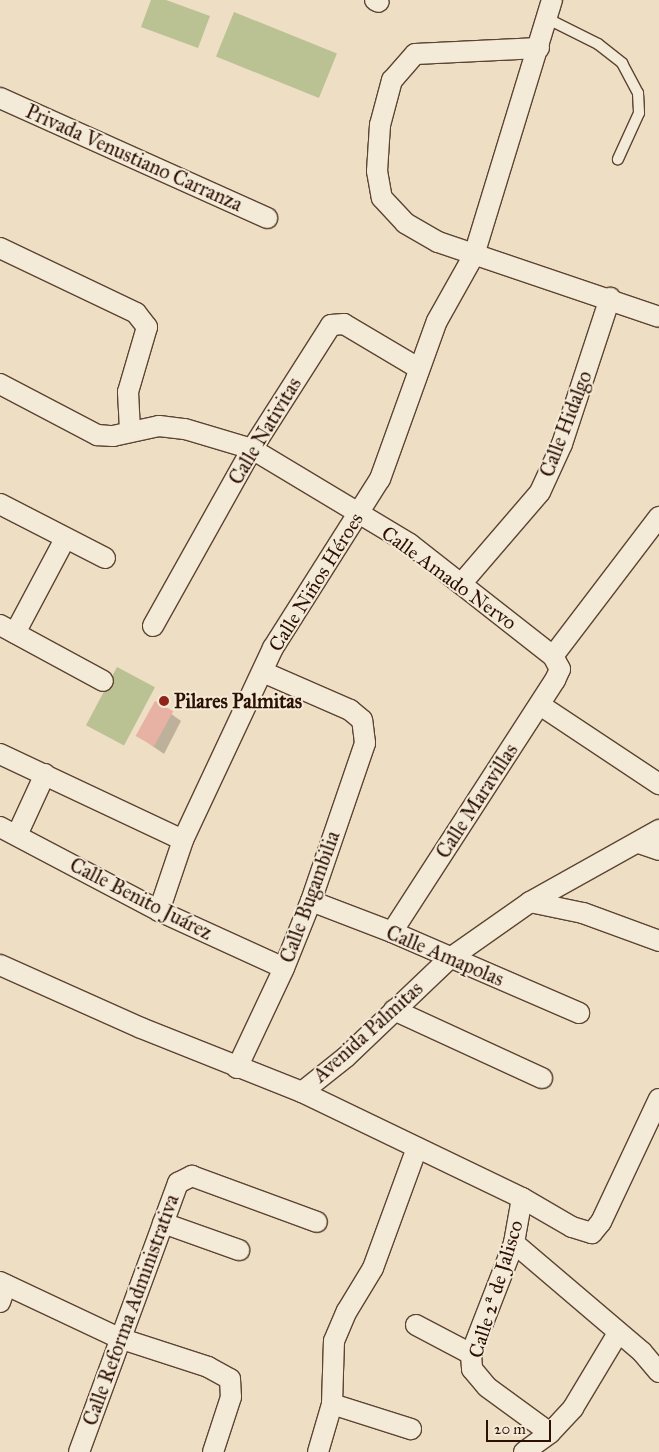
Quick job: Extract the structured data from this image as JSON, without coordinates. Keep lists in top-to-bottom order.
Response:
{
  "streets": {
    "street": [
      "Privada Venustiano Carranza",
      "Calle Hidalgo",
      "Calle Nativitas",
      "Calle Amado Nervo",
      "Calle Niños Héroes",
      "Calle Maravillas",
      "Calle Bugambilia",
      "Calle Benito Juárez",
      "Calle Amapolas",
      "Avenida Palmitas",
      "Calle 2ª de Jalisco",
      "Calle Reforma Administrativa"
    ]
  },
  "crossings": [
    ["Calle Hidalgo", "Calle Amado Nervo"],
    ["Calle Nativitas", "Calle Amado Nervo"],
    ["Calle Nativitas", "Calle Niños Héroes"],
    ["Calle Amado Nervo", "Calle Niños Héroes"],
    ["Calle Amado Nervo", "Calle Maravillas"],
    ["Calle Niños Héroes", "Calle Bugambilia"],
    ["Calle Niños Héroes", "Calle Benito Juárez"],
    ["Calle Maravillas", "Calle Amapolas"],
    ["Calle Bugambilia", "Calle Benito Juárez"],
    ["Calle Bugambilia", "Calle Amapolas"],
    ["Calle Bugambilia", "Avenida Palmitas"],
    ["Calle Amapolas", "Avenida Palmitas"]
  ],
  "places": ["Pilares Palmitas"],
  "scale_bar": "20 m"
}
